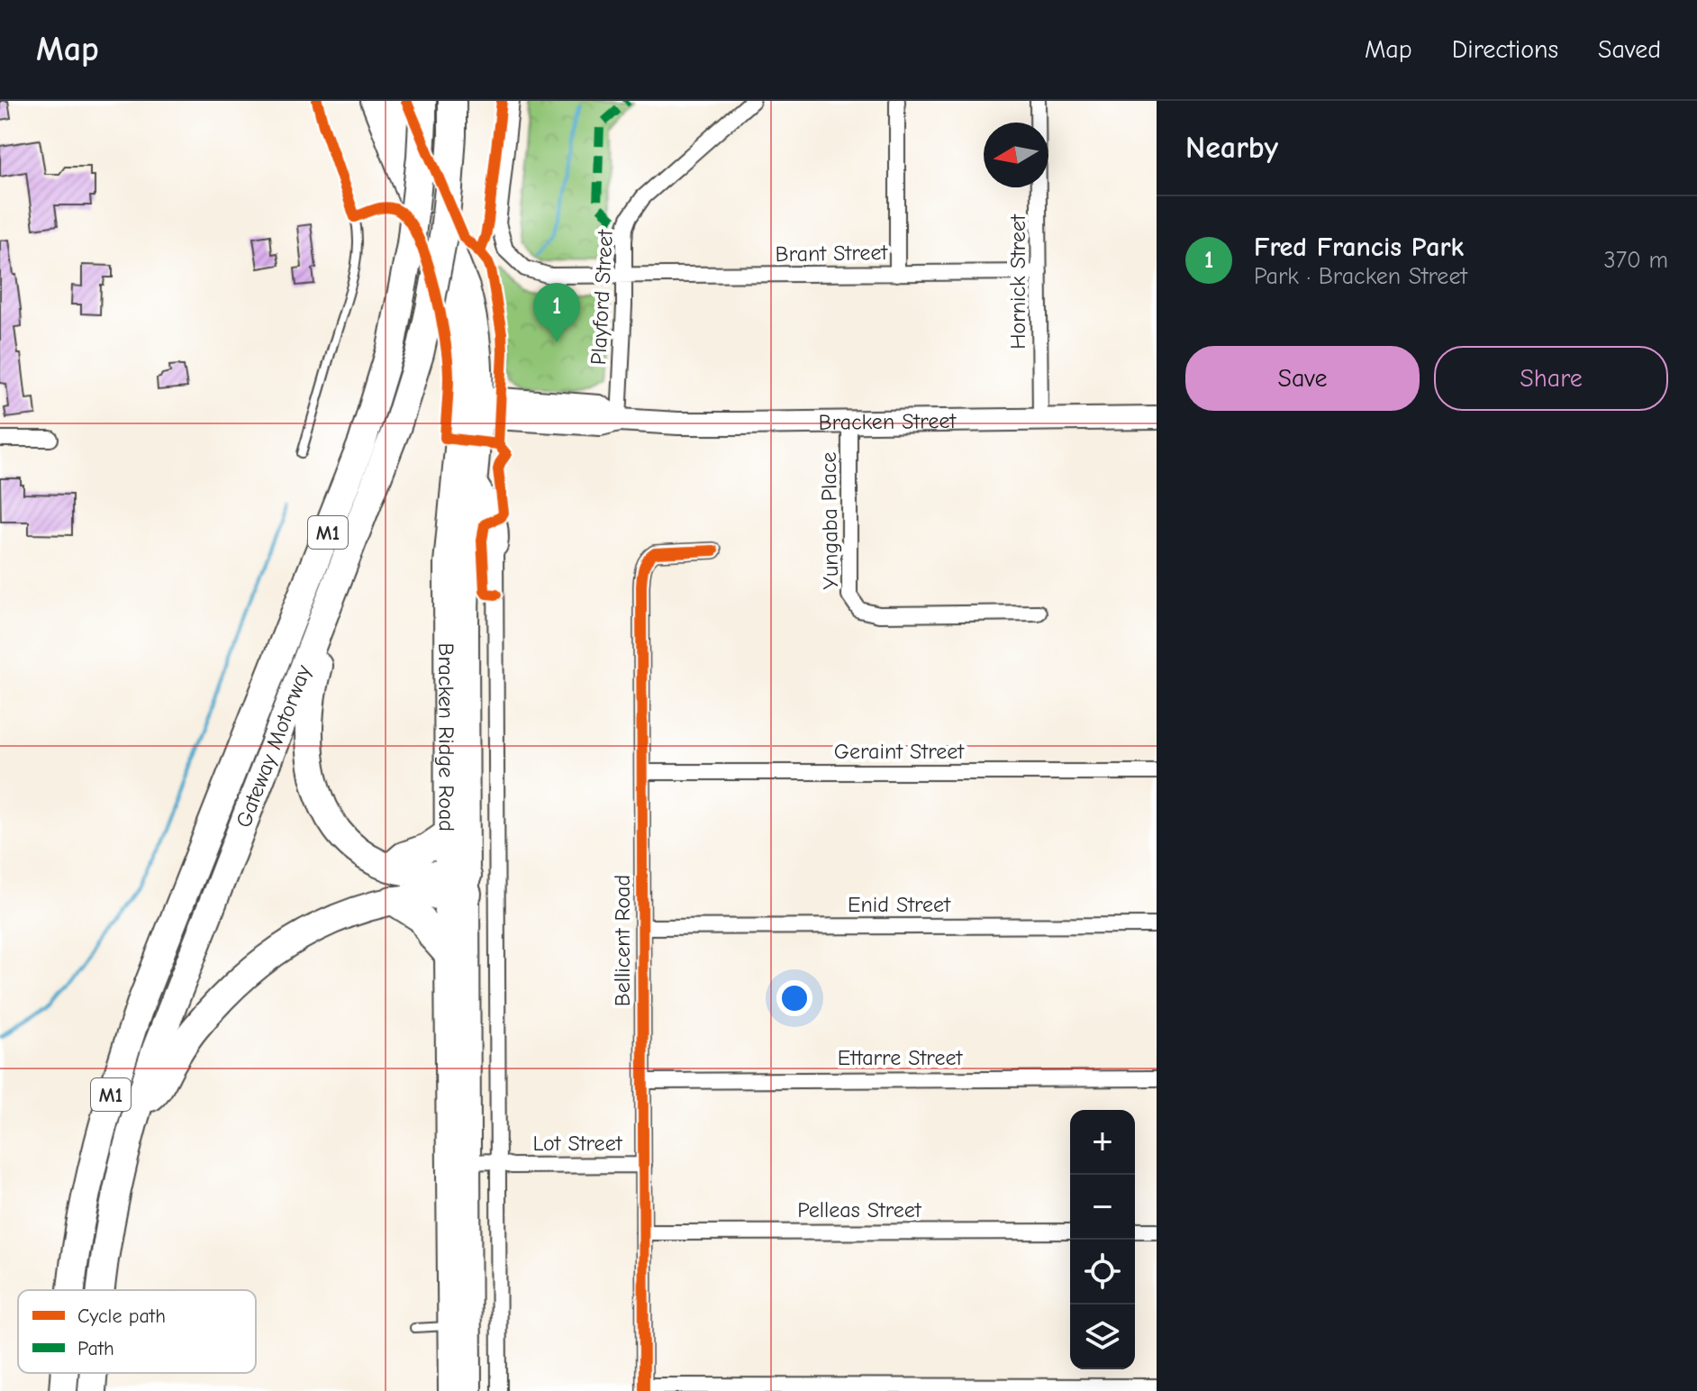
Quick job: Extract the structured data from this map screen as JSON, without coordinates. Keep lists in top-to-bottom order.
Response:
{
  "streets": {
    "highway": ["M1", "Gateway Motorway"],
    "main road": ["Bracken Ridge Road"],
    "street": [
      "Brant Street",
      "Hornick Street",
      "Playford Street",
      "Bracken Street",
      "Yungaba Place",
      "Geraint Street",
      "Enid Street",
      "Bellicent Road",
      "Ettarre Street",
      "Lot Street",
      "Pelleas Street"
    ]
  },
  "crossings": [
    ["Brant Street", "Hornick Street"],
    ["Brant Street", "Playford Street"],
    ["Hornick Street", "Bracken Street"],
    ["Playford Street", "Bracken Street"],
    ["Bracken Street", "Yungaba Place"],
    ["Bracken Street", "Bracken Ridge Road"],
    ["Bracken Ridge Road", "Lot Street"],
    ["Geraint Street", "Bellicent Road"],
    ["Enid Street", "Bellicent Road"],
    ["Bellicent Road", "Ettarre Street"],
    ["Bellicent Road", "Lot Street"],
    ["Bellicent Road", "Pelleas Street"]
  ],
  "legend": ["Cycle path", "Path"],
  "north": "left",
  "page": {
    "header": "Map",
    "nav": ["Map", "Directions", "Saved"],
    "heading": "Nearby",
    "list": [
      {
        "mark": "1",
        "name": "Fred Francis Park",
        "note": "Park · Bracken Street",
        "value": "370 m"
      }
    ],
    "pins": "1",
    "buttons": ["Save", "Share"],
    "map_buttons": ["+", "−"]
  }
}
